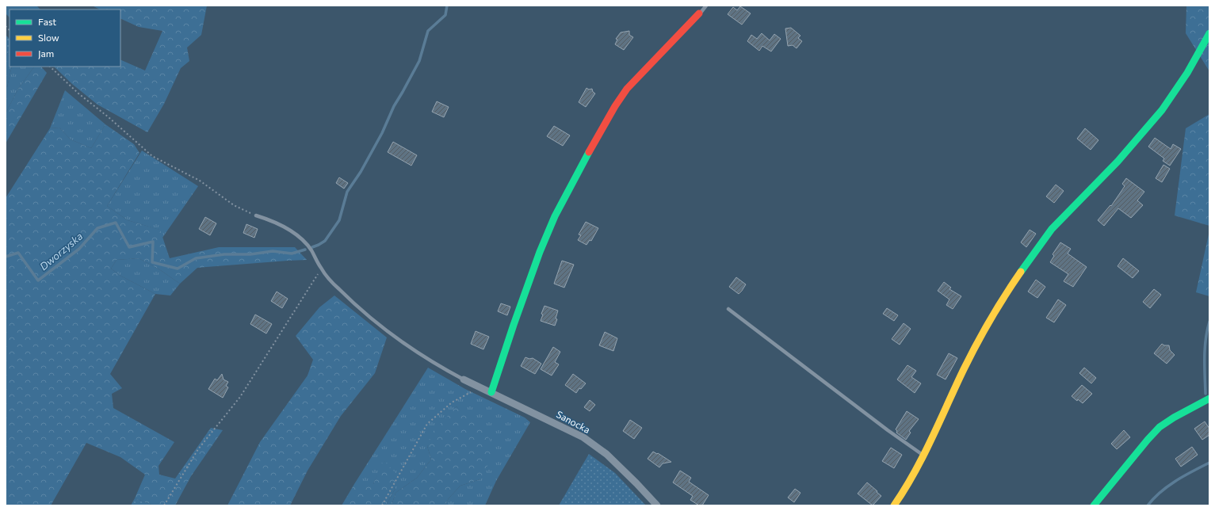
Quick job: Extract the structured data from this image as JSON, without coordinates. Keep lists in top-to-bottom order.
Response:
{
  "streets": {
    "street": ["Sanocka"]
  },
  "water": ["Dworzyska"],
  "legend": ["Fast", "Slow", "Jam"]
}
